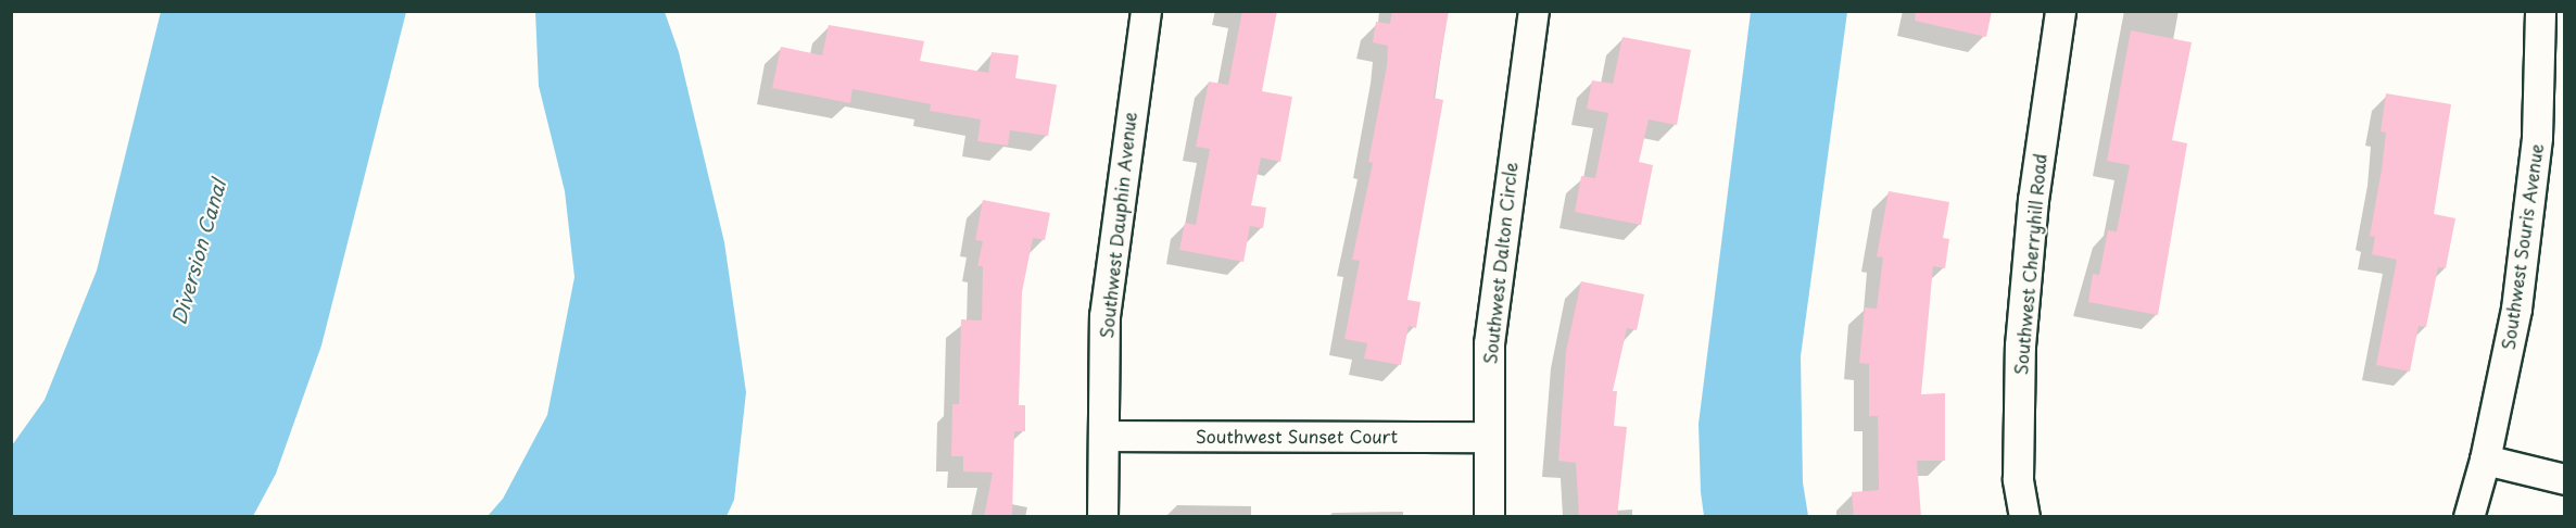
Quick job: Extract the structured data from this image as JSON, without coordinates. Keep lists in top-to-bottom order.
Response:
{
  "streets": {
    "street": [
      "Southwest Dauphin Avenue",
      "Southwest Souris Avenue",
      "Southwest Dalton Circle",
      "Southwest Cherryhill Road",
      "Southwest Sunset Court"
    ]
  },
  "crossings": [
    ["Southwest Dauphin Avenue", "Southwest Sunset Court"],
    ["Southwest Dalton Circle", "Southwest Sunset Court"]
  ],
  "water": ["Diversion Canal"]
}
